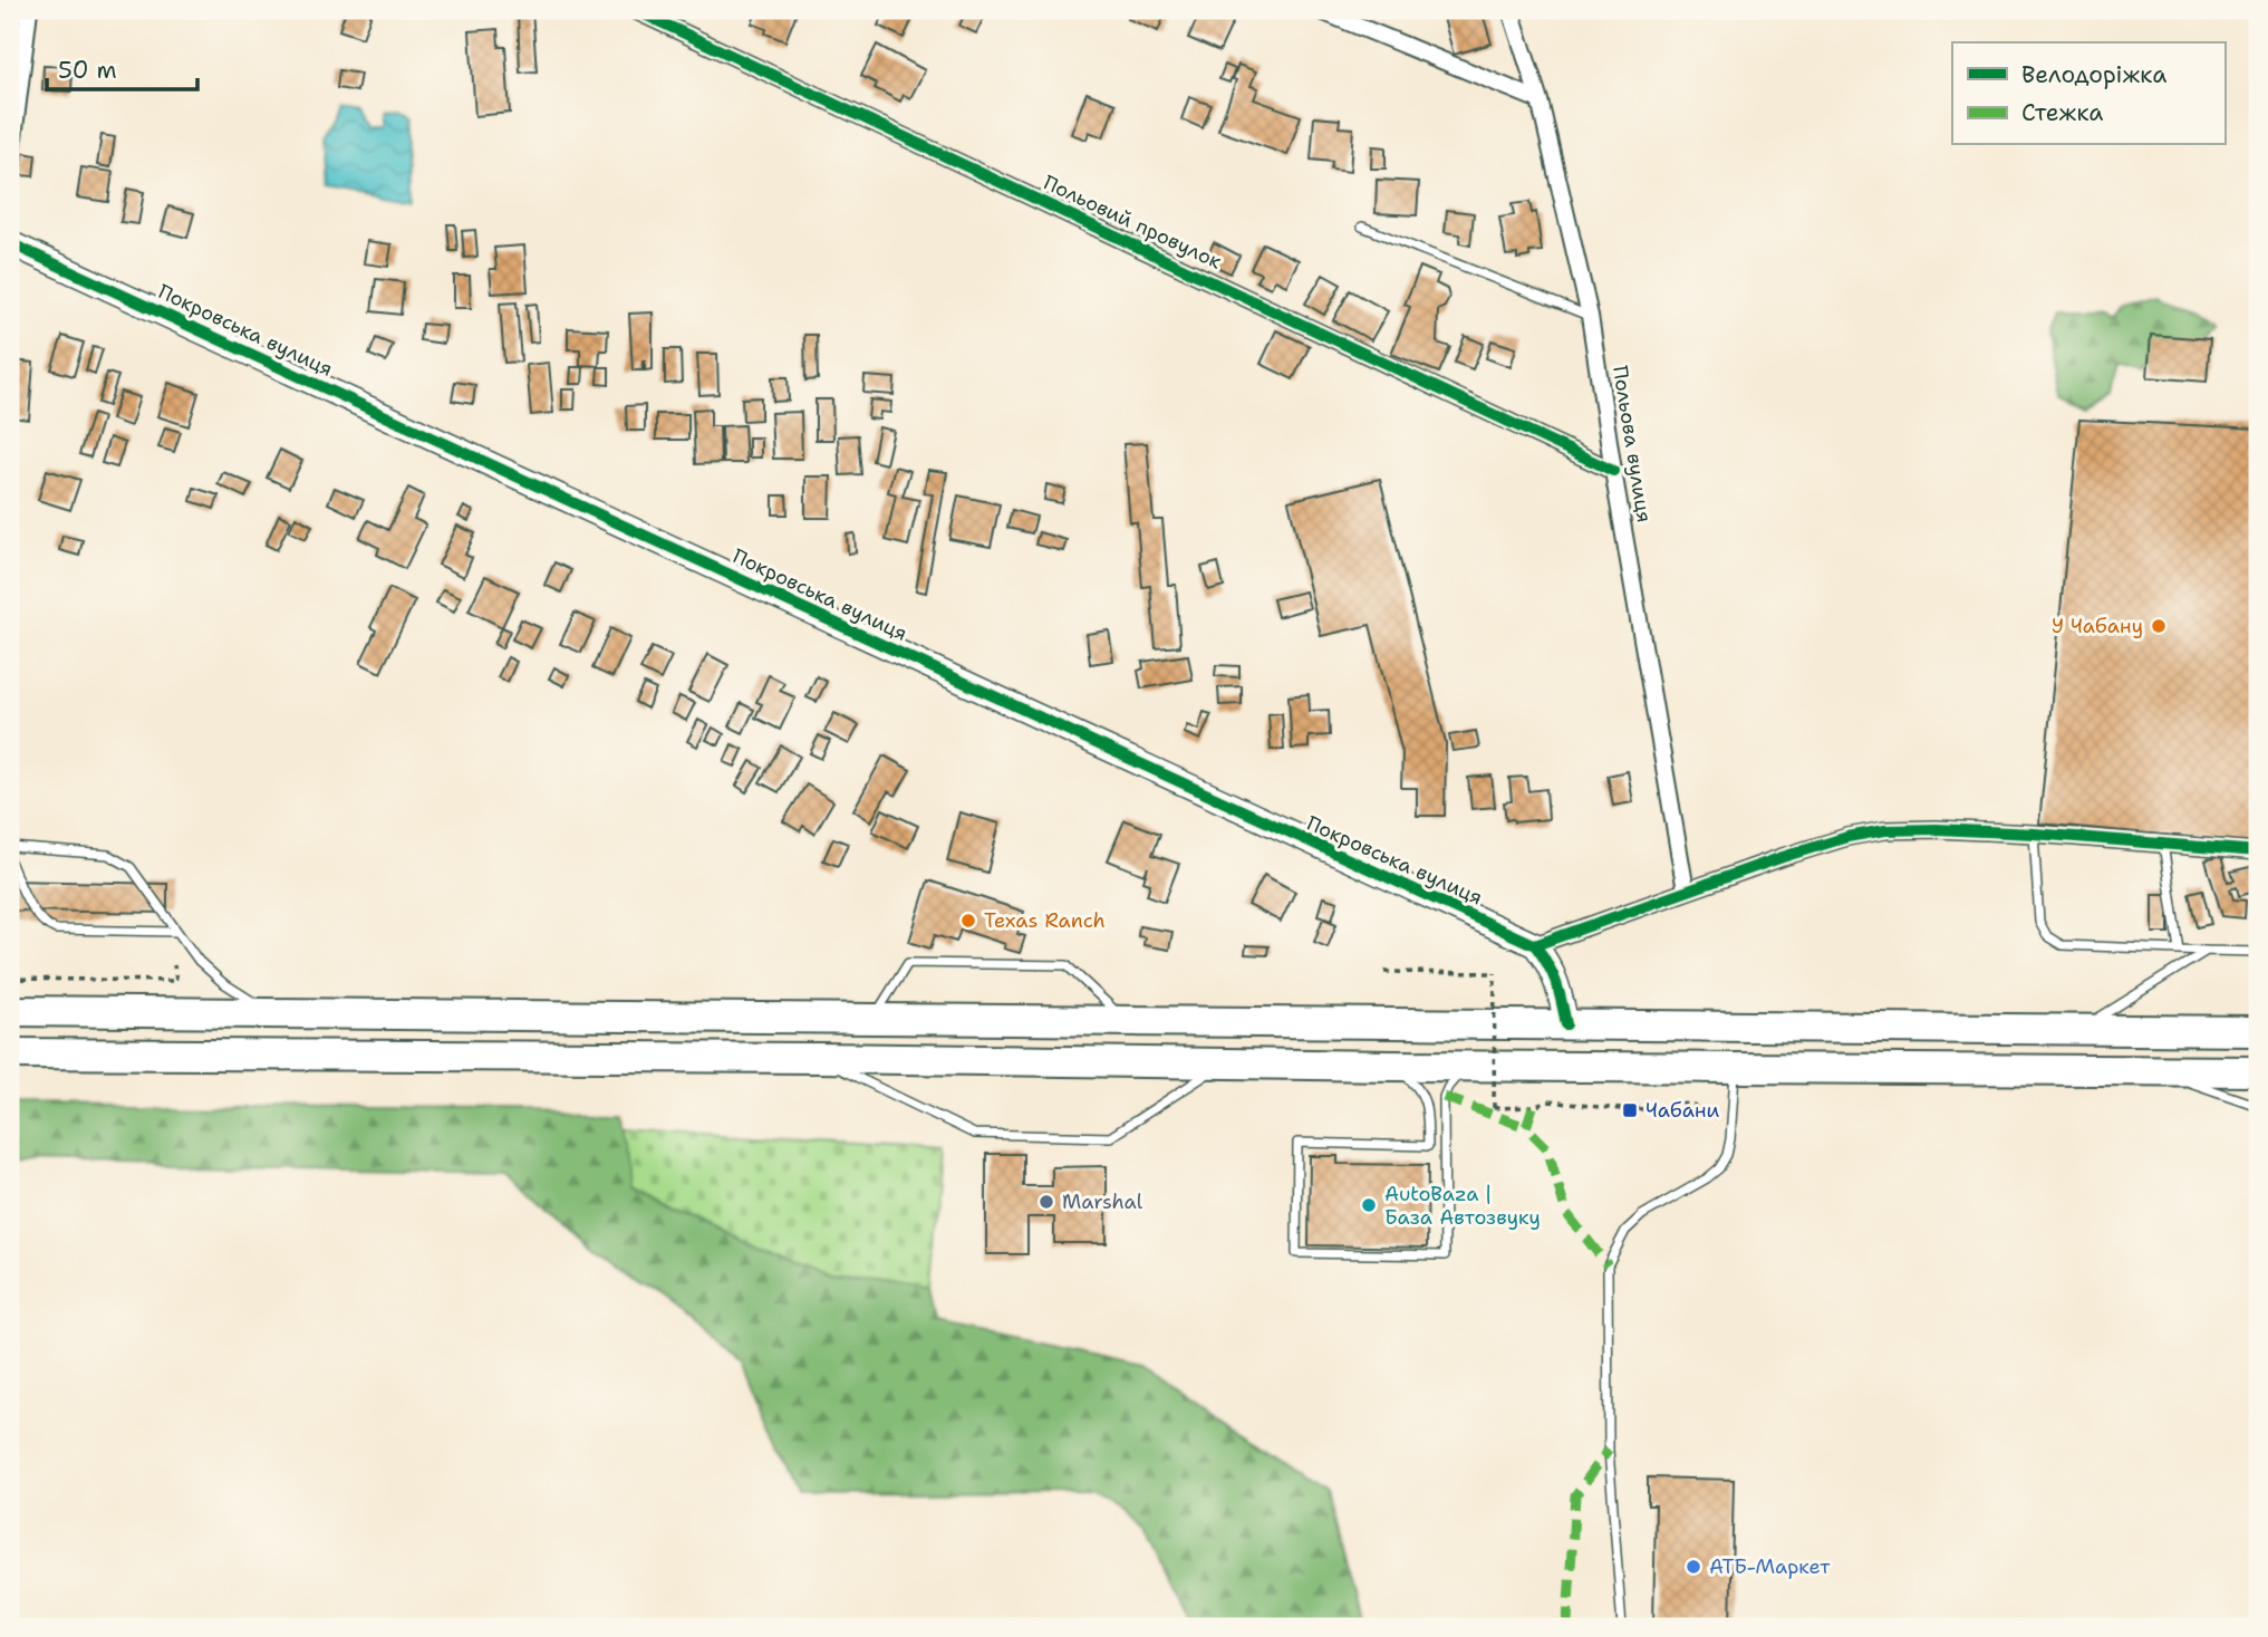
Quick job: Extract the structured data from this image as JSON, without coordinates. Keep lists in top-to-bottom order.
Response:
{
  "streets": {
    "street": ["Польовий провулок", "Покровська вулиця", "Польова вулиця"]
  },
  "crossings": [
    ["Польовий провулок", "Польова вулиця"]
  ],
  "places": {
    "other": [
      "У Чабану",
      "Texas Ranch",
      "Marshal",
      "AutoBaza | База Автозвуку",
      "АТБ-Маркет"
    ],
    "transit": ["Чабани"]
  },
  "legend": ["Велодоріжка", "Стежка"],
  "scale_bar": "50 m"
}
